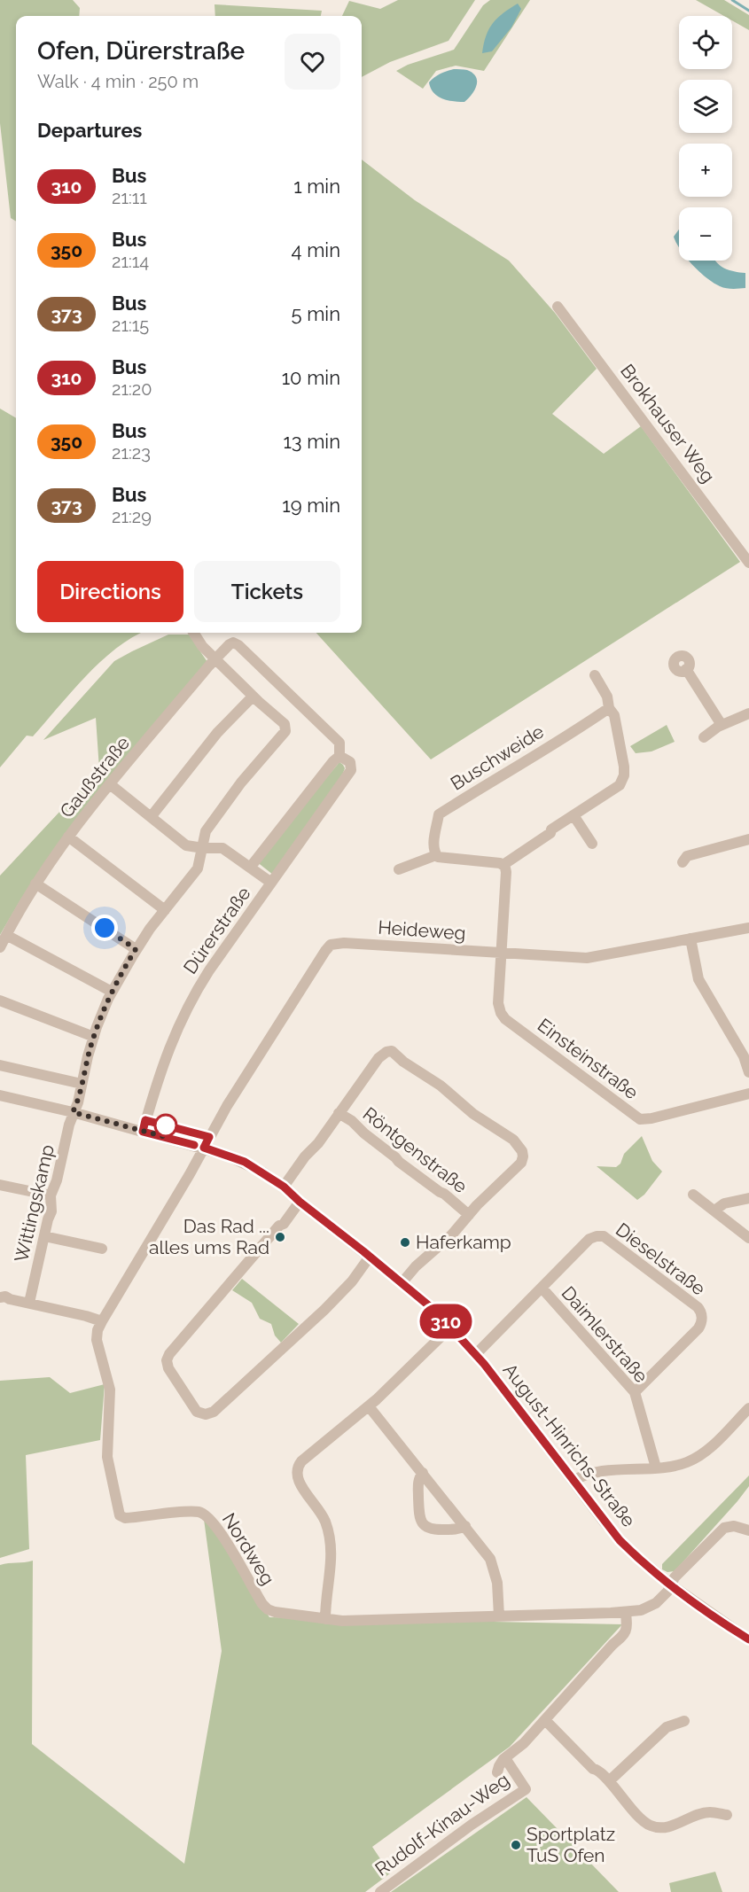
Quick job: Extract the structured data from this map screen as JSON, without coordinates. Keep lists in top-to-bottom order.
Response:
{
  "streets": {
    "street": [
      "Brokhauser Weg",
      "Buschweide",
      "Gaußstraße",
      "Dürerstraße",
      "Heideweg",
      "Einsteinstraße",
      "Röntgenstraße",
      "Wittingskamp",
      "Dieselstraße",
      "Daimlerstraße",
      "August-Hinrichs-Straße",
      "Nordweg",
      "Rudolf-Kinau-Weg"
    ]
  },
  "crossings": [
    ["Gaußstraße", "Dürerstraße"],
    ["Dürerstraße", "August-Hinrichs-Straße"],
    ["Heideweg", "Einsteinstraße"],
    ["Heideweg", "August-Hinrichs-Straße"],
    ["Heideweg", "Nordweg"],
    ["Wittingskamp", "August-Hinrichs-Straße"],
    ["Dieselstraße", "Daimlerstraße"],
    ["Dieselstraße", "August-Hinrichs-Straße"],
    ["August-Hinrichs-Straße", "Nordweg"],
    ["Nordweg", "Rudolf-Kinau-Weg"]
  ],
  "places": ["Das Rad ... alles ums Rad", "Haferkamp", "Sportplatz TuS Ofen"],
  "lines": ["bus line 310"],
  "page": {
    "on_map": "310",
    "map_buttons": ["+", "−"],
    "heading": [
      ["Ofen, Dürerstraße", "Walk · 4 min · 250 m"],
      "Departures"
    ],
    "list": [
      {
        "mark": "310",
        "name": "Bus",
        "note": "21:11",
        "value": "1 min"
      },
      {
        "mark": "350",
        "name": "Bus",
        "note": "21:14",
        "value": "4 min"
      },
      {
        "mark": "373",
        "name": "Bus",
        "note": "21:15",
        "value": "5 min"
      },
      {
        "mark": "310",
        "name": "Bus",
        "note": "21:20",
        "value": "10 min"
      },
      {
        "mark": "350",
        "name": "Bus",
        "note": "21:23",
        "value": "13 min"
      },
      {
        "mark": "373",
        "name": "Bus",
        "note": "21:29",
        "value": "19 min"
      }
    ],
    "buttons": ["Directions", "Tickets"]
  }
}
